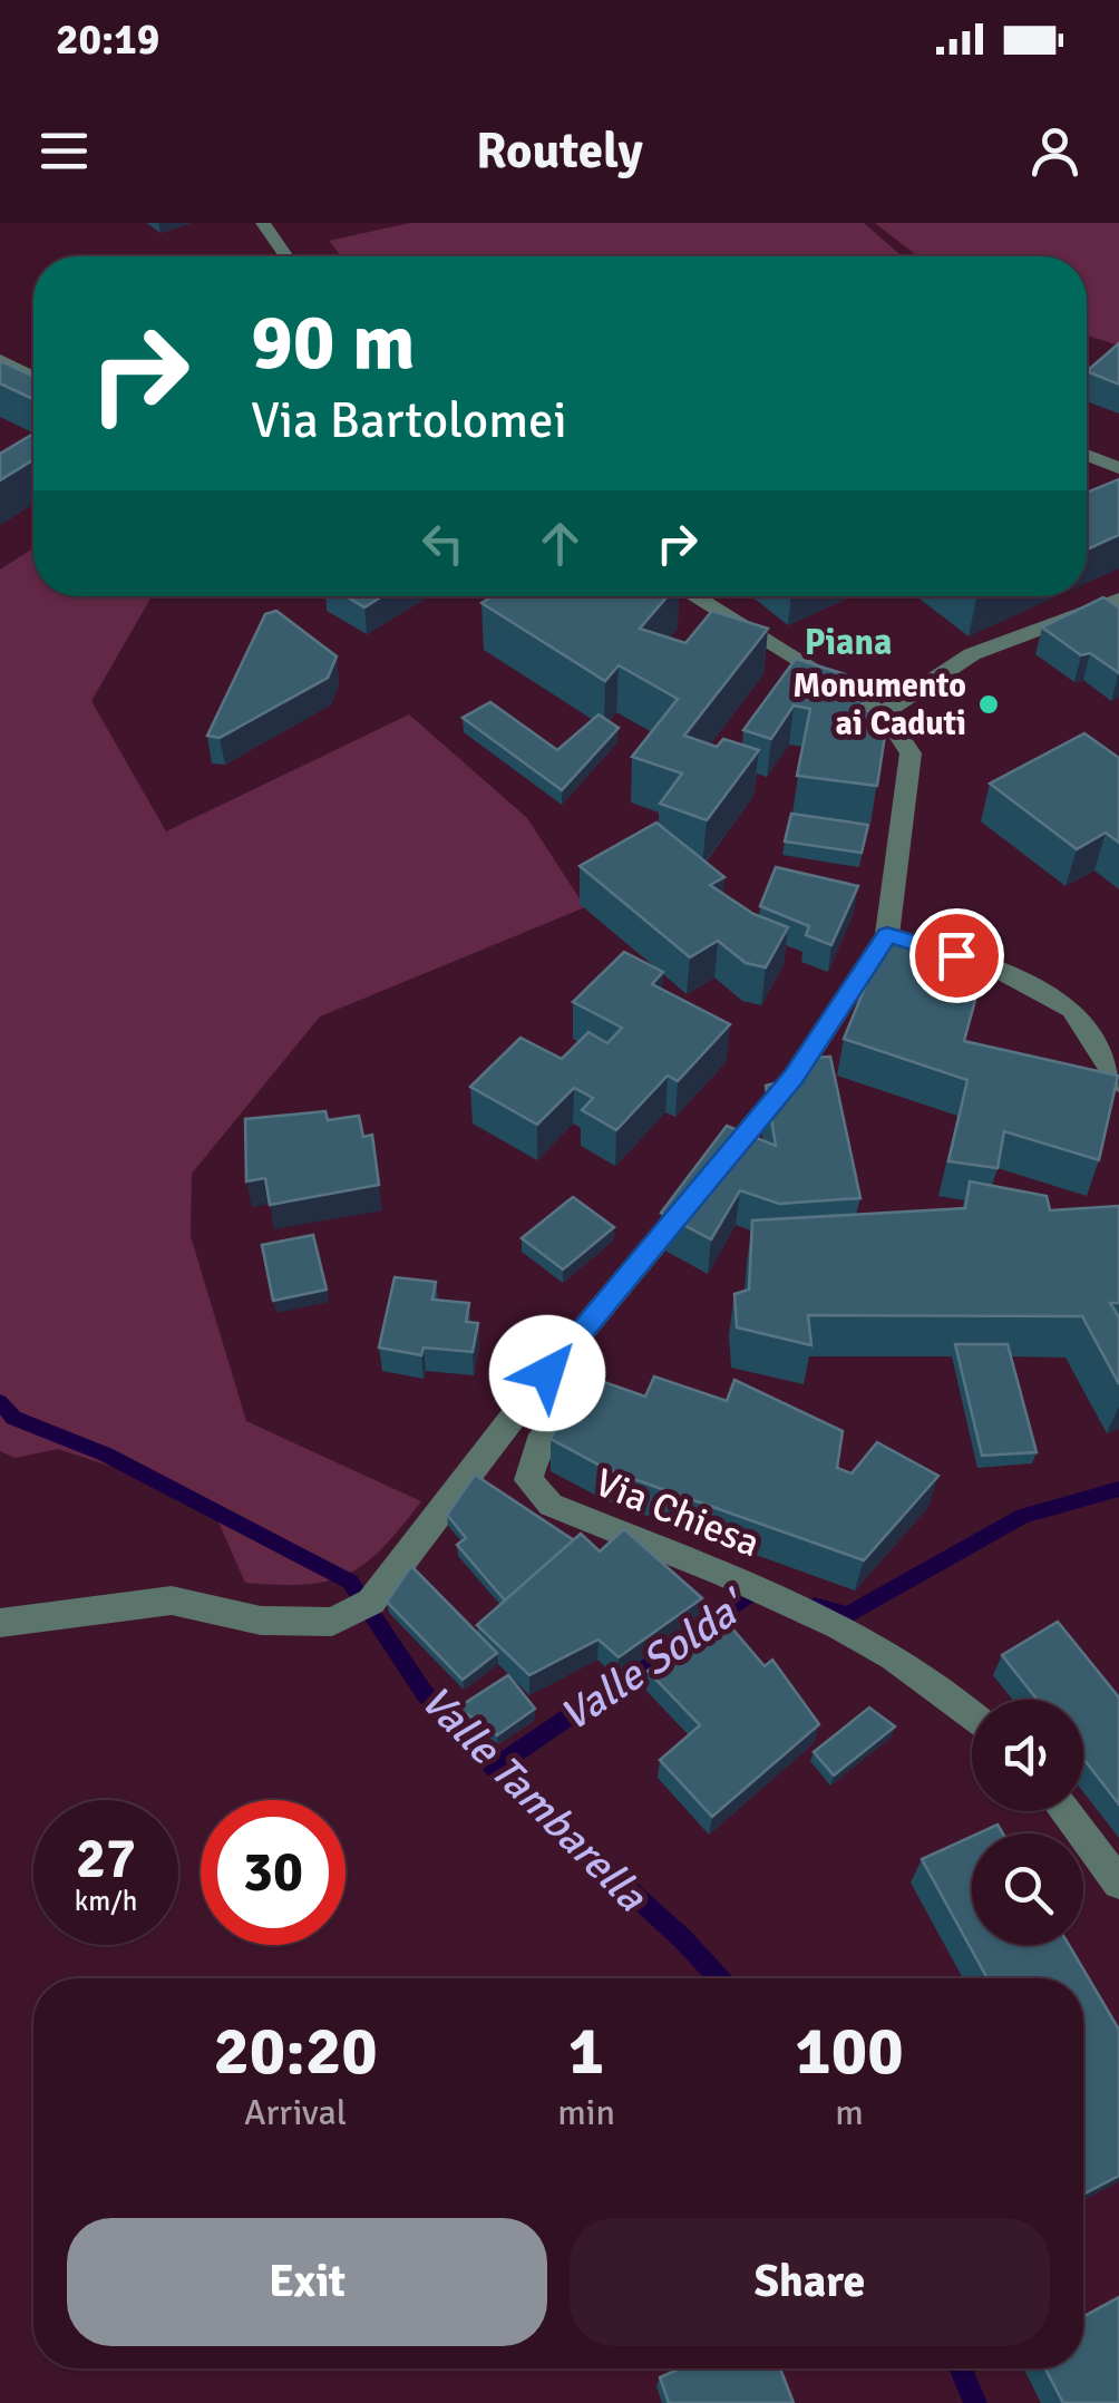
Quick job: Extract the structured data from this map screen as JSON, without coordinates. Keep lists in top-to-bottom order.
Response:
{
  "streets": {
    "street": ["Via Chiesa"]
  },
  "districts": ["Piana"],
  "water": ["Valle Solda'", "Valle Tambarella"],
  "places": ["Monumento ai Caduti"],
  "page": {
    "status": "20:19",
    "header": "Routely",
    "turn": ["90 m", "Via Bartolomei"],
    "speed": "27 km/h",
    "limit": "30",
    "eta": [
      "20:20",
      "Arrival",
      "1",
      "min",
      "100",
      "m"
    ],
    "buttons": ["Exit", "Share"]
  }
}
